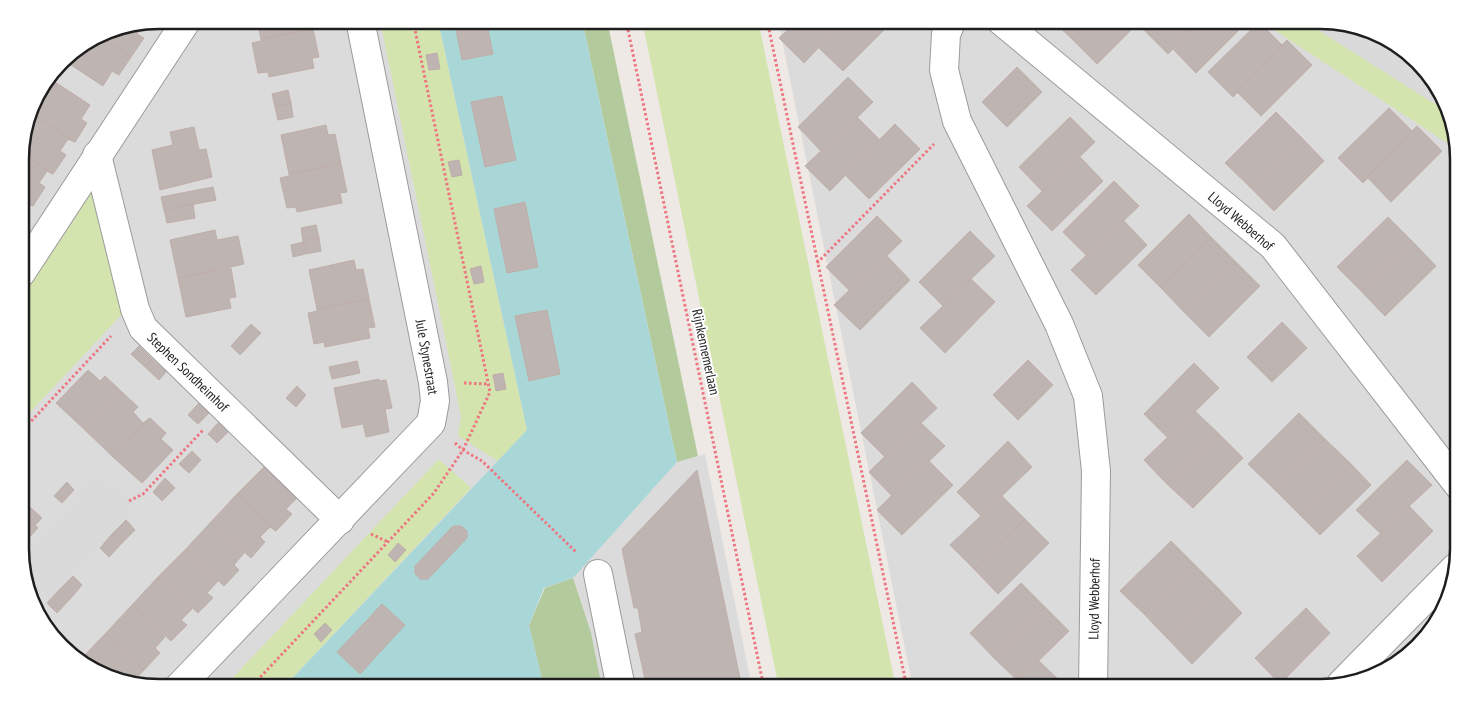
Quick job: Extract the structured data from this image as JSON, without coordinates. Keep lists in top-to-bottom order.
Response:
{
  "streets": {
    "street": ["Lloyd Webberhof", "Jule Stynestraat", "Stephen Sondheimhof"],
    "path": ["Rijnkennemerlaan"]
  },
  "crossings": [
    ["Jule Stynestraat", "Stephen Sondheimhof"]
  ]
}
